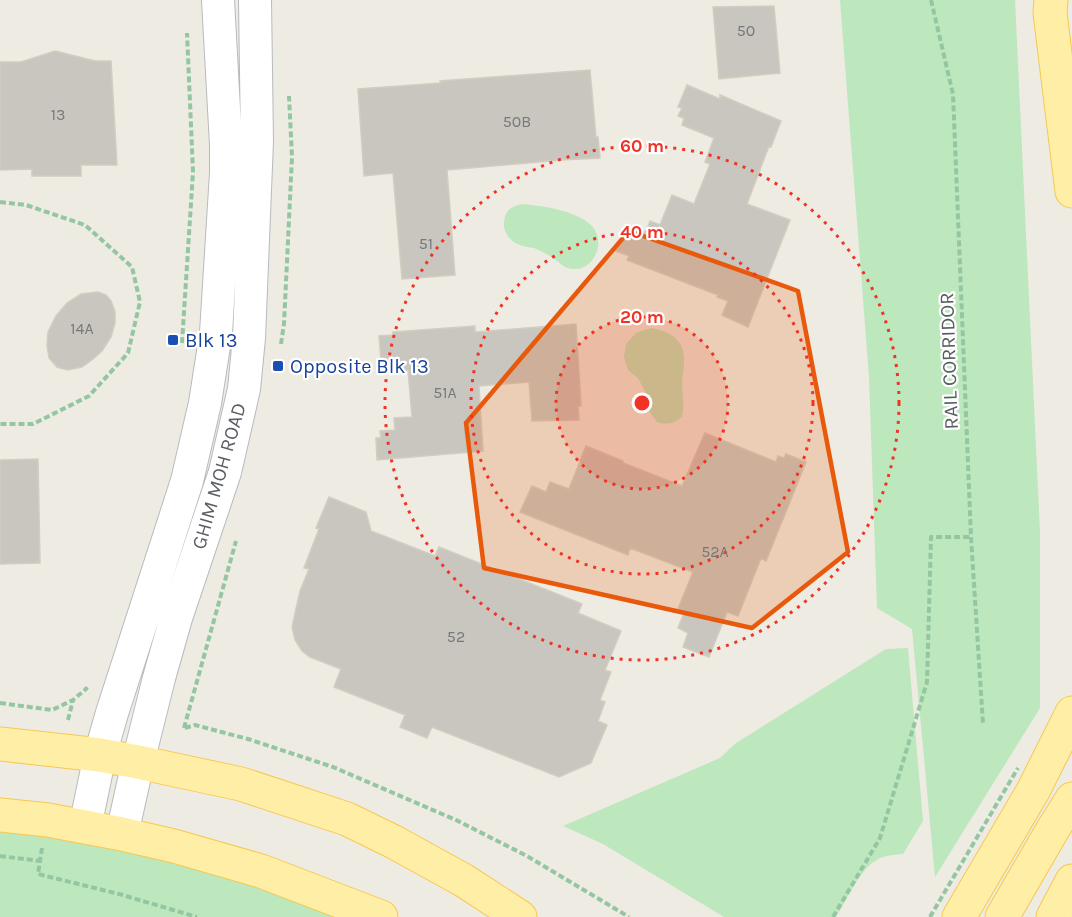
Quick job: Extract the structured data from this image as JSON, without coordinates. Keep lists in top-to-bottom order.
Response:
{
  "streets": {
    "street": ["GHIM MOH ROAD"],
    "path": ["RAIL CORRIDOR"]
  },
  "places": {
    "transit": ["Blk 13", "Opposite Blk 13"]
  },
  "house_numbers": [
    "50",
    "13",
    "50B",
    "51",
    "14A",
    "51A",
    "52A",
    "52"
  ],
  "rings": ["60 m", "40 m", "20 m"]
}
